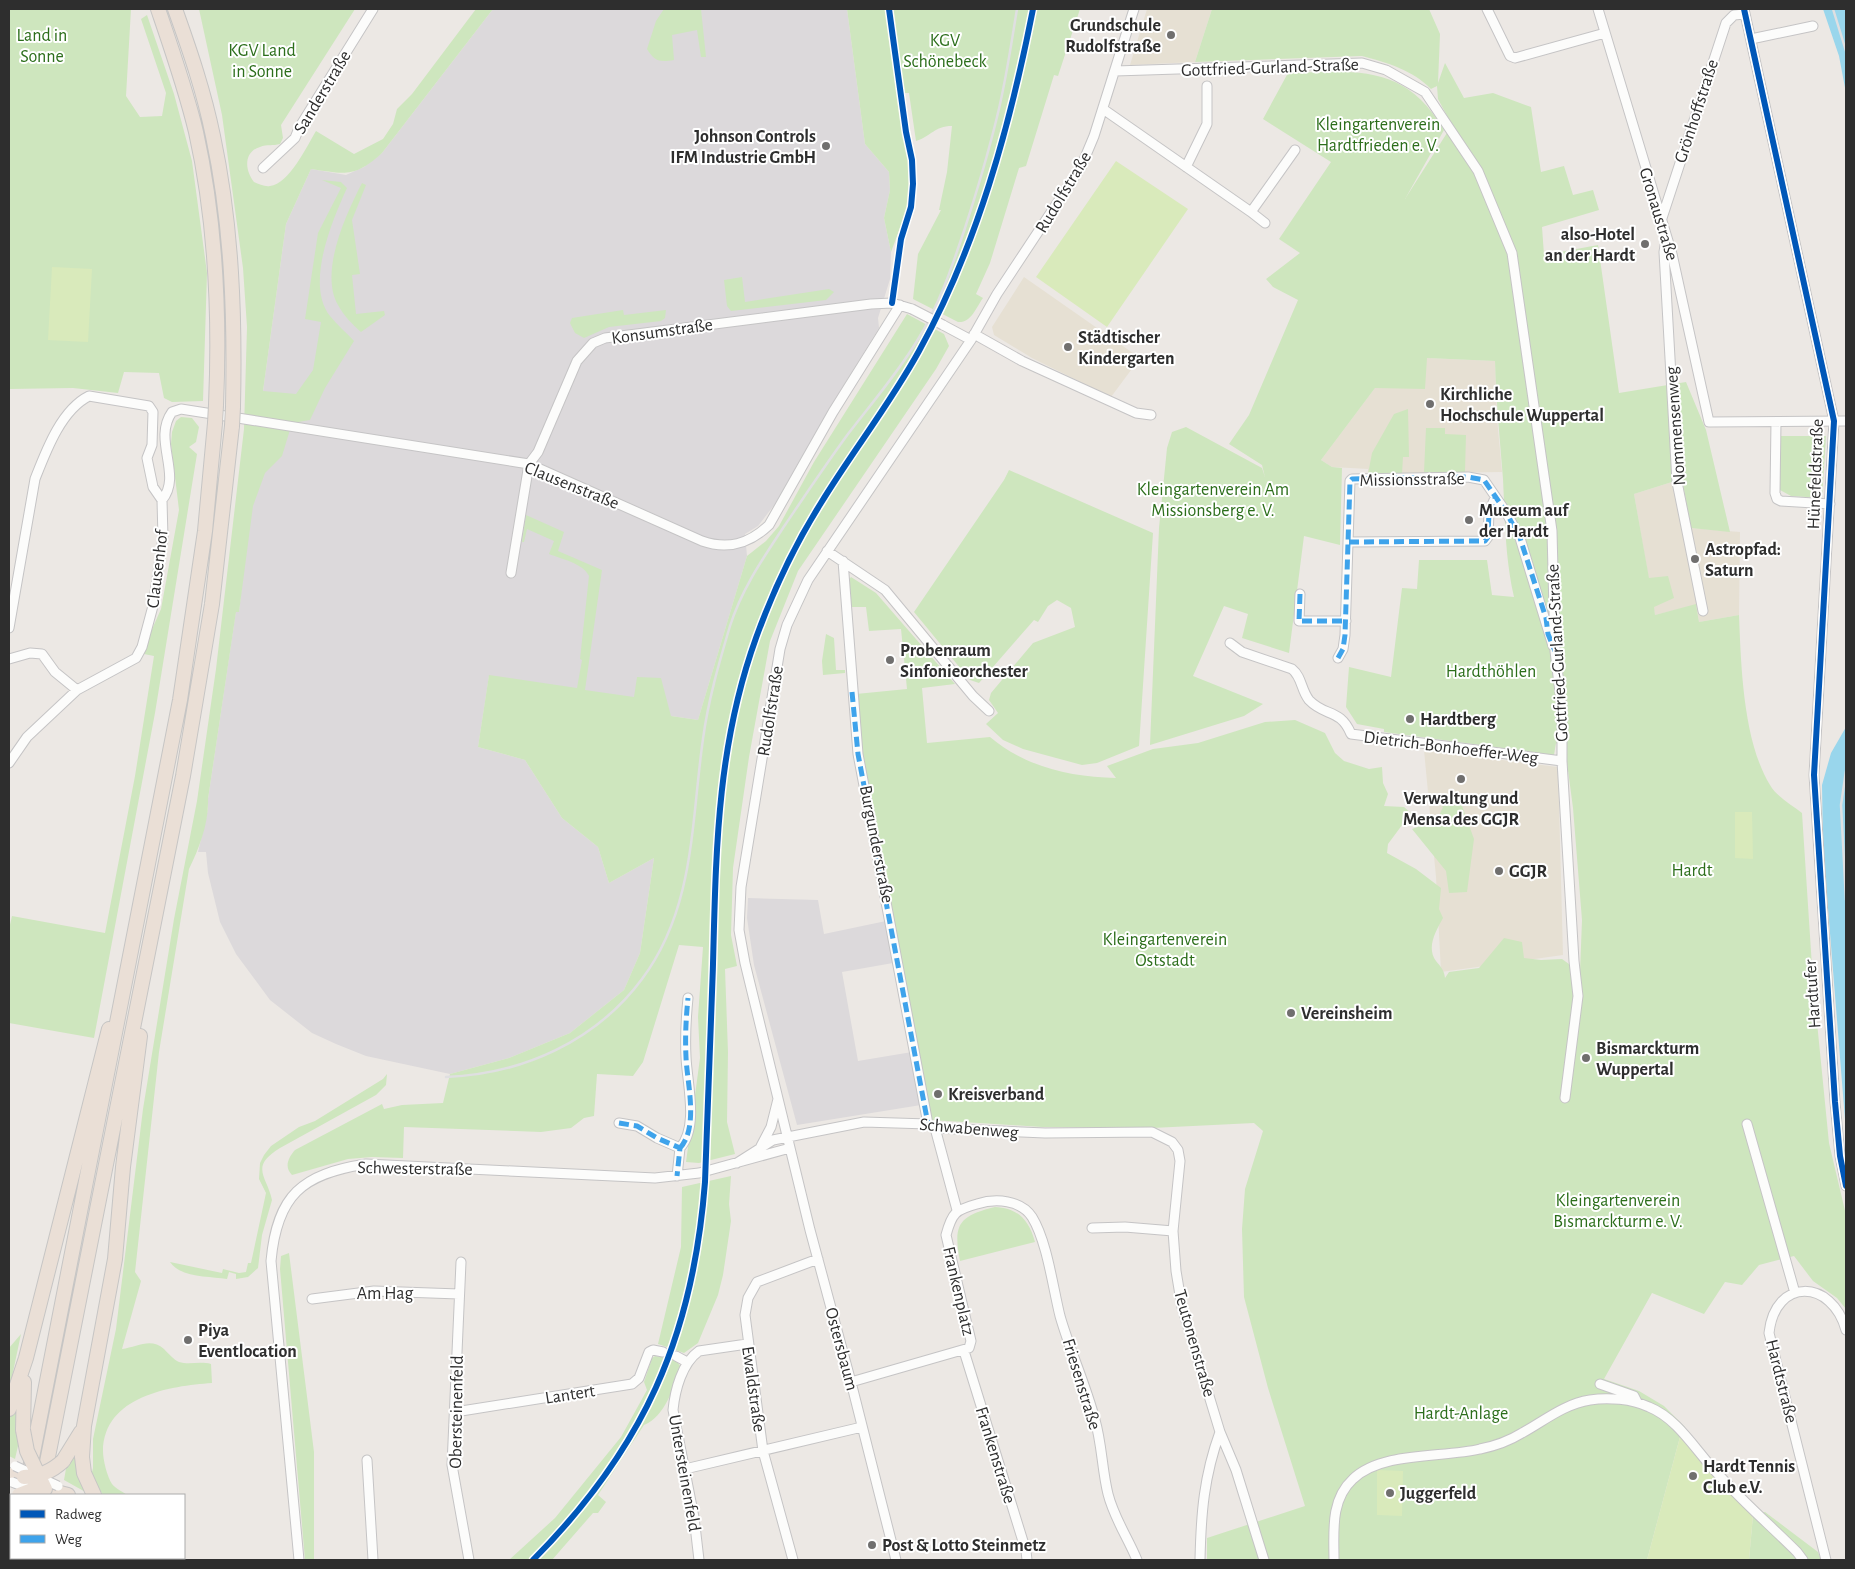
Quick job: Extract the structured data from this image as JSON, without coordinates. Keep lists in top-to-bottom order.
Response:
{
  "streets": {
    "street": [
      "Gottfried-Gurland-Straße",
      "Sanderstraße",
      "Grönhoffstraße",
      "Rudolfstraße",
      "Gronaustraße",
      "Konsumstraße",
      "Nommensenweg",
      "Hünefeldstraße",
      "Missionsstraße",
      "Clausenstraße",
      "Clausenhof",
      "Dietrich-Bonhoeffer-Weg",
      "Burgunderstraße",
      "Hardtufer",
      "Schwabenweg",
      "Schwesterstraße",
      "Frankenplatz",
      "Am Hag",
      "Teutonenstraße",
      "Ostersbaum",
      "Hardtstraße",
      "Friesenstraße",
      "Ewaldstraße",
      "Lantert",
      "Obersteinenfeld",
      "Frankenstraße",
      "Untersteinenfeld"
    ]
  },
  "crossings": [
    ["Gottfried-Gurland-Straße", "Rudolfstraße"],
    ["Gottfried-Gurland-Straße", "Missionsstraße"],
    ["Gottfried-Gurland-Straße", "Dietrich-Bonhoeffer-Weg"],
    ["Grönhoffstraße", "Gronaustraße"],
    ["Grönhoffstraße", "Hünefeldstraße"],
    ["Rudolfstraße", "Konsumstraße"],
    ["Rudolfstraße", "Schwabenweg"],
    ["Rudolfstraße", "Schwesterstraße"],
    ["Rudolfstraße", "Ostersbaum"],
    ["Gronaustraße", "Nommensenweg"],
    ["Konsumstraße", "Clausenstraße"],
    ["Hünefeldstraße", "Hardtufer"],
    ["Clausenstraße", "Clausenhof"],
    ["Burgunderstraße", "Schwabenweg"],
    ["Burgunderstraße", "Frankenplatz"],
    ["Burgunderstraße", "Friesenstraße"],
    ["Schwabenweg", "Schwesterstraße"],
    ["Schwabenweg", "Teutonenstraße"],
    ["Schwabenweg", "Ostersbaum"],
    ["Schwesterstraße", "Ostersbaum"],
    ["Frankenplatz", "Friesenstraße"],
    ["Frankenplatz", "Frankenstraße"],
    ["Am Hag", "Obersteinenfeld"],
    ["Ostersbaum", "Ewaldstraße"],
    ["Lantert", "Obersteinenfeld"]
  ],
  "parks": [
    "Land in Sonne",
    "KGV Schönebeck",
    "KGV Land in Sonne",
    "Kleingartenverein Hardtfrieden e. V.",
    "Kleingartenverein Am Missionsberg e. V.",
    "Hardthöhlen",
    "Hardt",
    "Kleingartenverein Oststadt",
    "Kleingartenverein Bismarckturm e. V.",
    "Hardt-Anlage"
  ],
  "places": [
    "Grundschule Rudolfstraße",
    "Johnson Controls IFM Industrie GmbH",
    "also-Hotel an der Hardt",
    "Städtischer Kindergarten",
    "Kirchliche Hochschule Wuppertal",
    "Museum auf der Hardt",
    "Astropfad: Saturn",
    "Probenraum Sinfonieorchester",
    "Hardtberg",
    "Verwaltung und Mensa des GGJR",
    "GGJR",
    "Vereinsheim",
    "Bismarckturm Wuppertal",
    "Kreisverband",
    "Piya Eventlocation",
    "Hardt Tennis Club e.V.",
    "Juggerfeld",
    "Post & Lotto Steinmetz"
  ],
  "legend": ["Radweg", "Weg"]
}
